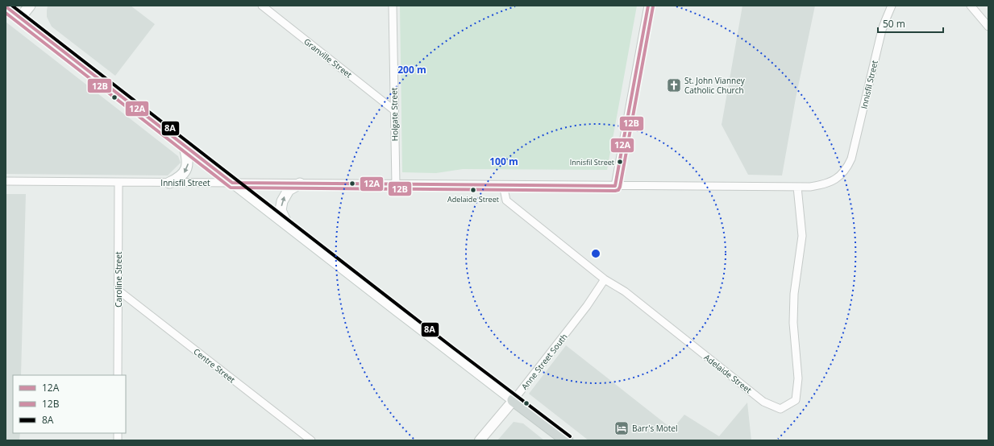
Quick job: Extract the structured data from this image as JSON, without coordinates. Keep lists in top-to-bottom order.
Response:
{
  "streets": {
    "street": [
      "Granville Street",
      "Innisfil Street",
      "Holgate Street",
      "Caroline Street",
      "Anne Street South",
      "Centre Street",
      "Adelaide Street"
    ]
  },
  "crossings": [
    ["Granville Street", "Holgate Street"],
    ["Innisfil Street", "Holgate Street"],
    ["Innisfil Street", "Caroline Street"],
    ["Innisfil Street", "Adelaide Street"],
    ["Caroline Street", "Centre Street"],
    ["Anne Street South", "Adelaide Street"]
  ],
  "places": {
    "church": ["St. John Vianney Catholic Church"],
    "other": ["Innisfil Street", "Adelaide Street"],
    "hotel": ["Barr's Motel"]
  },
  "lines": ["transit line 12A", "transit line 8A", "transit line 12B"],
  "legend": ["12A", "12B", "8A"],
  "scale_bar": "50 m",
  "rings": ["200 m", "100 m"]
}
